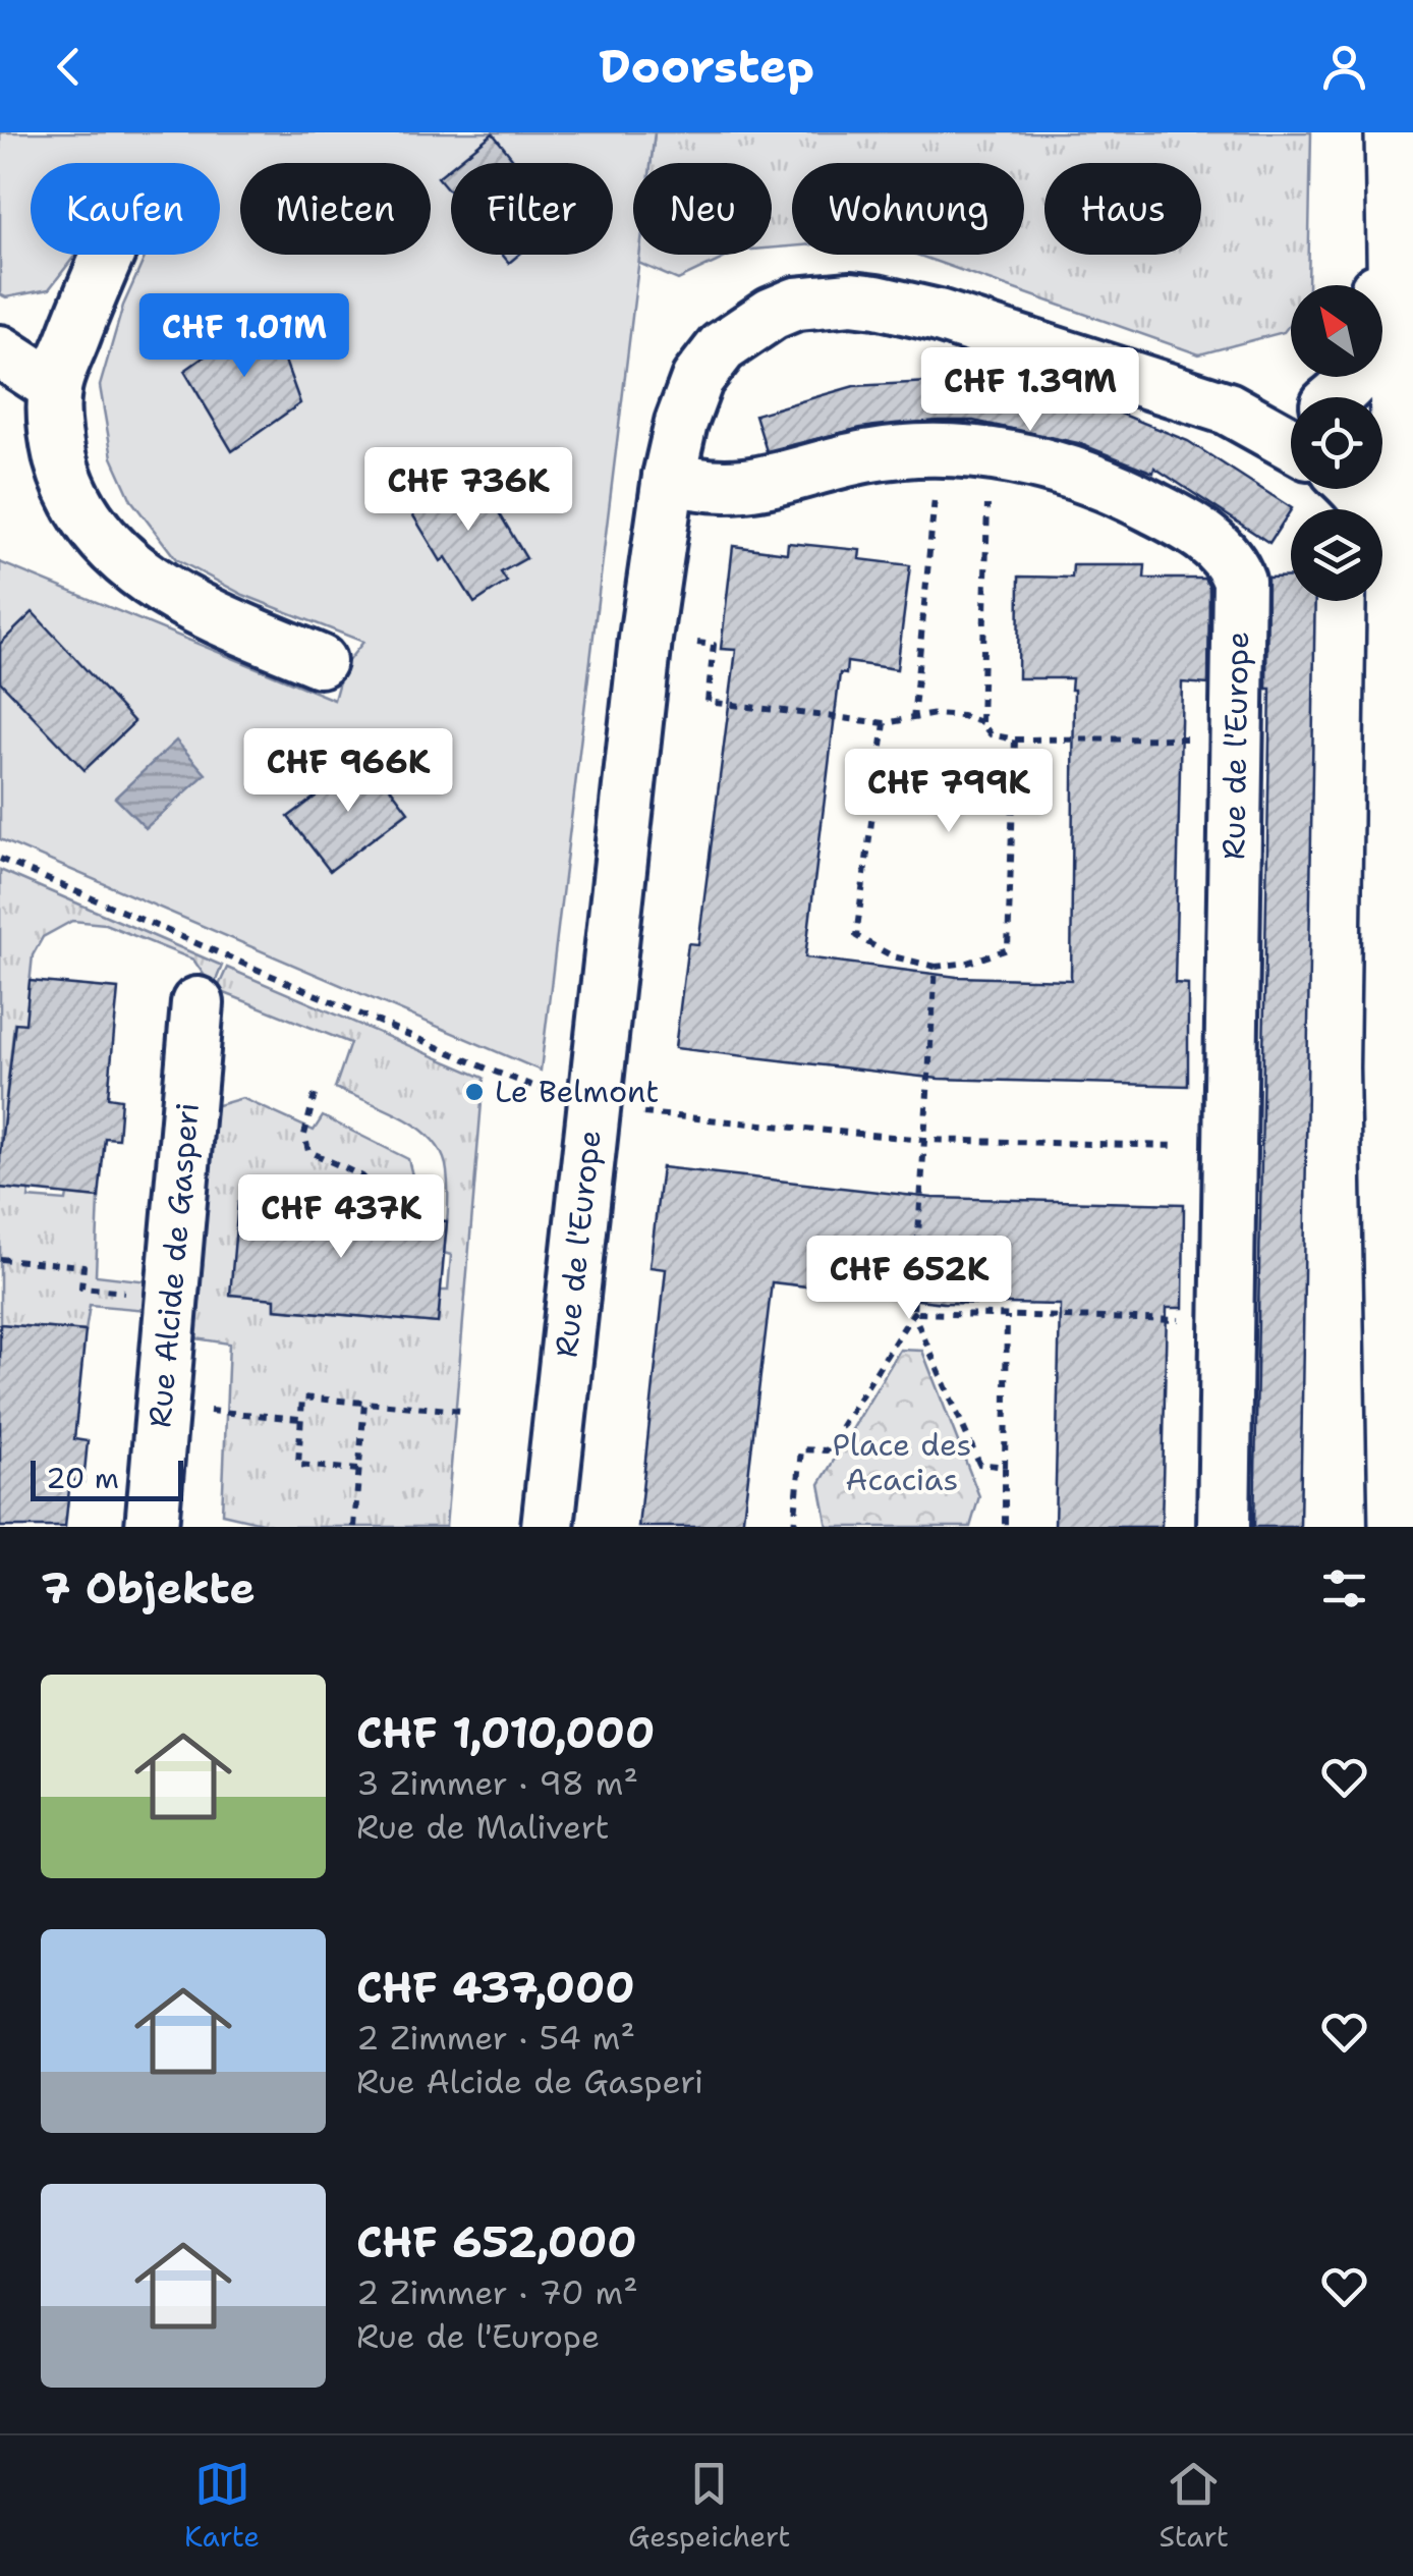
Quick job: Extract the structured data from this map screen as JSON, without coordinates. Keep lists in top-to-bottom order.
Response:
{
  "streets": {
    "street": ["Rue de l'Europe", "Rue Alcide de Gasperi"]
  },
  "parks": ["Place des Acacias"],
  "places": ["Le Belmont"],
  "scale_bar": "20 m",
  "north": "top left",
  "page": {
    "header": "Doorstep",
    "chip": [
      "Kaufen",
      "Mieten",
      "Filter",
      "Neu",
      "Wohnung",
      "Haus"
    ],
    "price": [
      "CHF 1.01M",
      "CHF 1.39M",
      "CHF 736K",
      "CHF 966K",
      "CHF 799K",
      "CHF 437K",
      "CHF 652K"
    ],
    "scale": "20 m",
    "heading": "7 Objekte",
    "list": [
      {
        "name": "CHF 1,010,000",
        "note": "3 Zimmer · 98 m² · Rue de Malivert"
      },
      {
        "name": "CHF 437,000",
        "note": "2 Zimmer · 54 m² · Rue Alcide de Gasperi"
      },
      {
        "name": "CHF 652,000",
        "note": "2 Zimmer · 70 m² · Rue de l'Europe"
      }
    ],
    "tabs": ["Karte", "Gespeichert", "Start"]
  }
}
